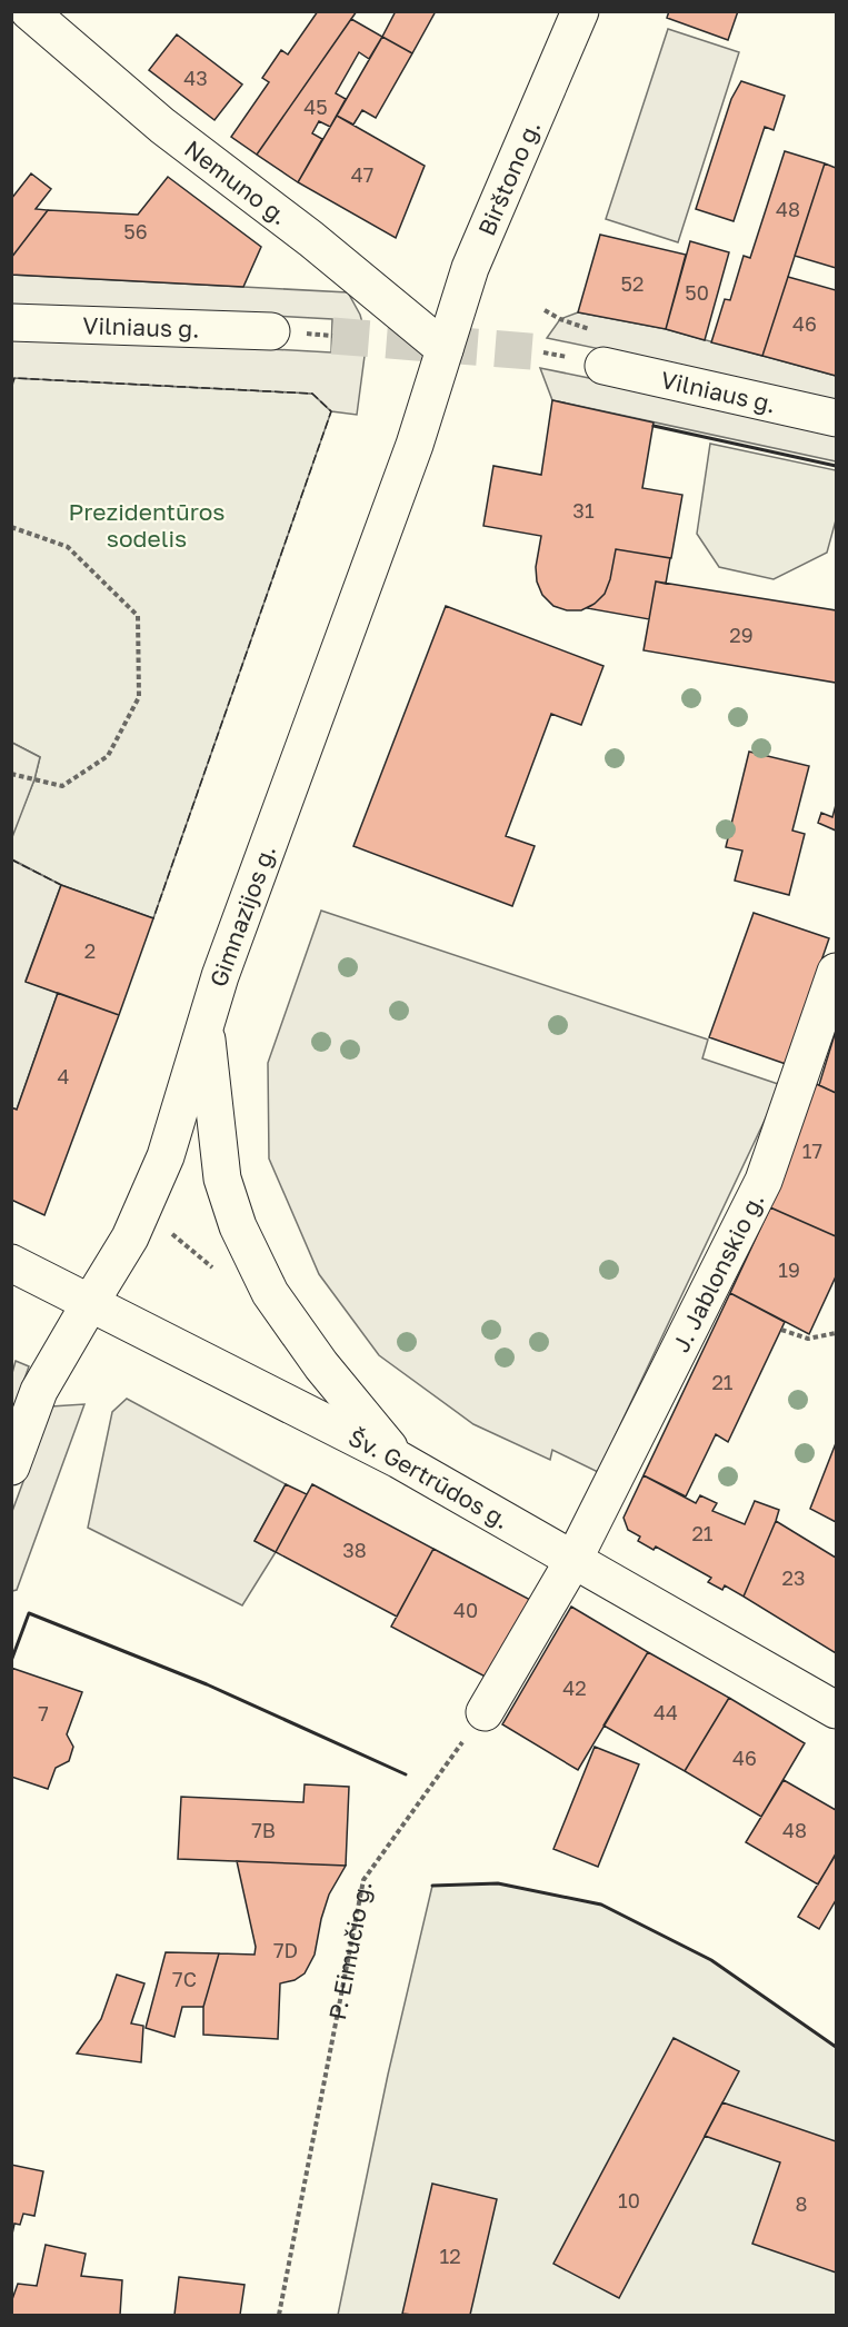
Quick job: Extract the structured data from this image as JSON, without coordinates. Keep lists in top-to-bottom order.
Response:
{
  "streets": {
    "main road": [
      "Birštono g.",
      "Nemuno g.",
      "Vilniaus g.",
      "Gimnazijos g.",
      "J. Jablonskio g.",
      "Šv. Gertrūdos g."
    ],
    "path": ["P. Eimučio g."]
  },
  "crossings": [
    ["Birštono g.", "Nemuno g."],
    ["Birštono g.", "Gimnazijos g."],
    ["Nemuno g.", "Gimnazijos g."],
    ["Gimnazijos g.", "Šv. Gertrūdos g."],
    ["J. Jablonskio g.", "Šv. Gertrūdos g."]
  ],
  "parks": ["Prezidentūros sodelis"],
  "house_numbers": [
    "43",
    "45",
    "47",
    "48",
    "56",
    "52",
    "50",
    "46",
    "31",
    "29",
    "2",
    "4",
    "17",
    "19",
    "21",
    "21",
    "38",
    "23",
    "40",
    "42",
    "44",
    "7",
    "46",
    "7B",
    "48",
    "7D",
    "7C",
    "10",
    "8",
    "12"
  ]
}
